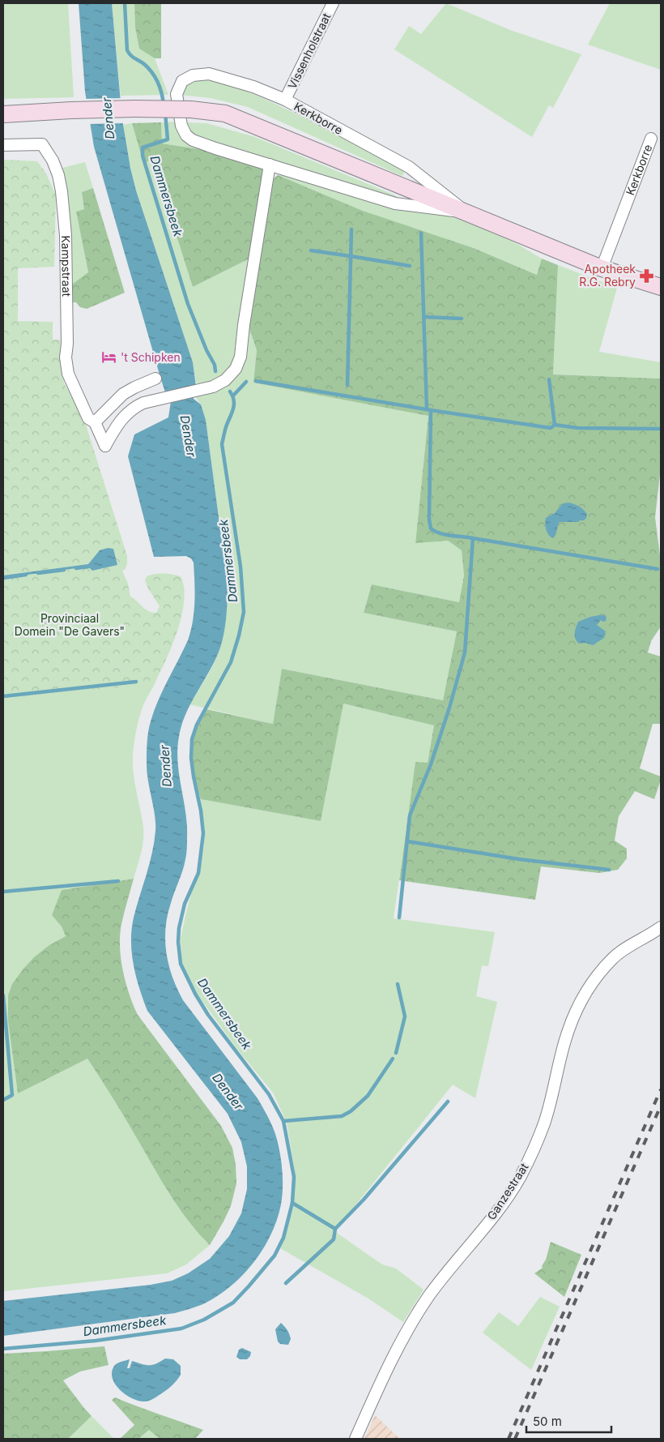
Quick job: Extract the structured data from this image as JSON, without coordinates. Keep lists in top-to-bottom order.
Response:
{
  "streets": {
    "street": [
      "Vissenholstraat",
      "Kerkborre",
      "Kampstraat",
      "Ganzestraat"
    ]
  },
  "crossings": [
    ["Vissenholstraat", "Kerkborre"],
    ["Kerkborre", "Kampstraat"]
  ],
  "water": ["Dender", "Dammersbeek"],
  "parks": ["Provinciaal Domein \"De Gavers\""],
  "places": {
    "pharmacy": ["Apotheek R.G. Rebry"],
    "hotel": ["'t Schipken"]
  },
  "scale_bar": "50 m"
}
